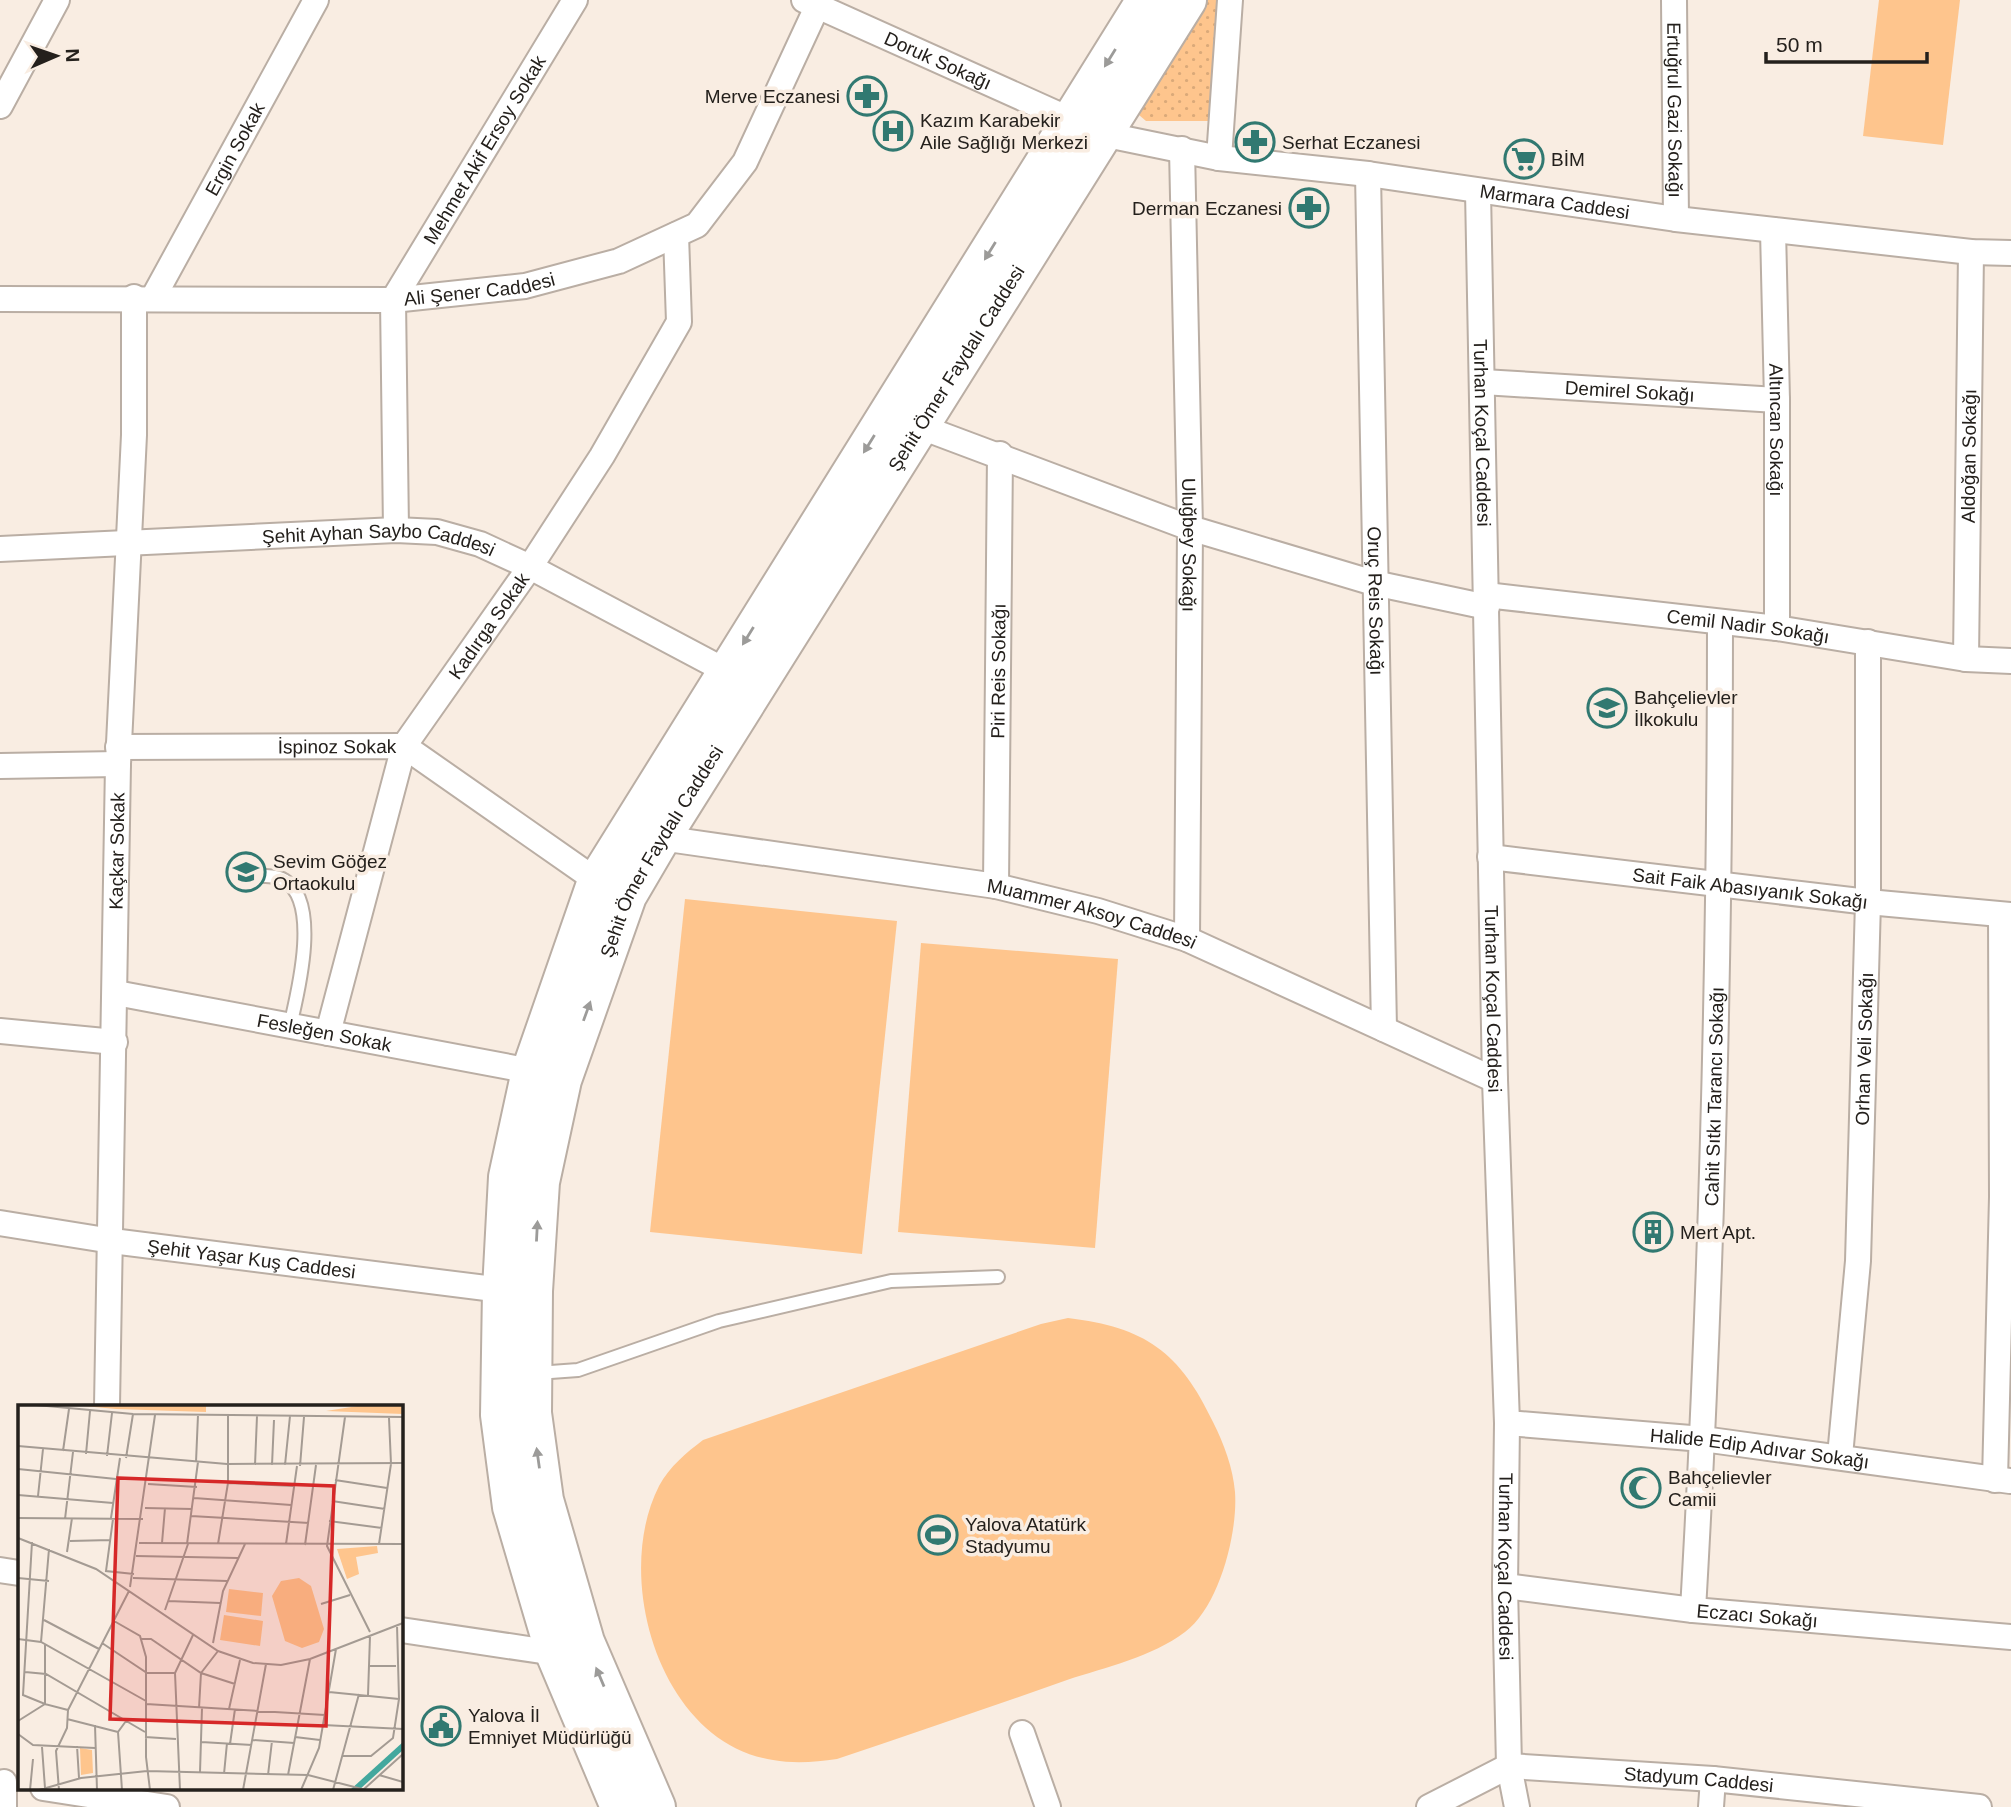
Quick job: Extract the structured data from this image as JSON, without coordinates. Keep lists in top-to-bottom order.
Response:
{
  "streets": {
    "main road": ["Şehit Ömer Faydalı Caddesi"],
    "street": [
      "Doruk Sokağı",
      "Ertuğrul Gazi Sokağı",
      "Ergin Sokak",
      "Mehmet Akif Ersoy Sokak",
      "Marmara Caddesi",
      "Ali Şener Caddesi",
      "Demirel Sokağı",
      "Altıncan Sokağı",
      "Turhan Koçal Caddesi",
      "Aldoğan Sokağı",
      "Uluğbey Sokağı",
      "Şehit Ayhan Saybo Caddesi",
      "Oruç Reis Sokağı",
      "Kadırga Sokak",
      "Cemil Nadir Sokağı",
      "Piri Reis Sokağı",
      "İspinoz Sokak",
      "Kaçkar Sokak",
      "Sait Faik Abasıyanık Sokağı",
      "Muammer Aksoy Caddesi",
      "Fesleğen Sokak",
      "Orhan Veli Sokağı",
      "Cahit Sıtkı Tarancı Sokağı",
      "Şehit Yaşar Kuş Caddesi",
      "Halide Edip Adıvar Sokağı",
      "Eczacı Sokağı",
      "Stadyum Caddesi"
    ]
  },
  "crossings": [
    ["Doruk Sokağı", "Marmara Caddesi"],
    ["Doruk Sokağı", "Ali Şener Caddesi"],
    ["Doruk Sokağı", "Şehit Ömer Faydalı Caddesi"],
    ["Ertuğrul Gazi Sokağı", "Marmara Caddesi"],
    ["Ergin Sokak", "Ali Şener Caddesi"],
    ["Ergin Sokak", "Kaçkar Sokak"],
    ["Mehmet Akif Ersoy Sokak", "Ali Şener Caddesi"],
    ["Marmara Caddesi", "Şehit Ömer Faydalı Caddesi"],
    ["Marmara Caddesi", "Altıncan Sokağı"],
    ["Marmara Caddesi", "Turhan Koçal Caddesi"],
    ["Marmara Caddesi", "Aldoğan Sokağı"],
    ["Marmara Caddesi", "Uluğbey Sokağı"],
    ["Marmara Caddesi", "Oruç Reis Sokağı"],
    ["Ali Şener Caddesi", "Kadırga Sokak"],
    ["Ali Şener Caddesi", "Kaçkar Sokak"],
    ["Şehit Ömer Faydalı Caddesi", "Şehit Ayhan Saybo Caddesi"],
    ["Şehit Ömer Faydalı Caddesi", "Cemil Nadir Sokağı"],
    ["Şehit Ömer Faydalı Caddesi", "İspinoz Sokak"],
    ["Şehit Ömer Faydalı Caddesi", "Muammer Aksoy Caddesi"],
    ["Şehit Ömer Faydalı Caddesi", "Fesleğen Sokak"],
    ["Şehit Ömer Faydalı Caddesi", "Şehit Yaşar Kuş Caddesi"],
    ["Demirel Sokağı", "Altıncan Sokağı"],
    ["Demirel Sokağı", "Turhan Koçal Caddesi"],
    ["Altıncan Sokağı", "Cemil Nadir Sokağı"],
    ["Turhan Koçal Caddesi", "Cemil Nadir Sokağı"],
    ["Turhan Koçal Caddesi", "Sait Faik Abasıyanık Sokağı"],
    ["Turhan Koçal Caddesi", "Muammer Aksoy Caddesi"],
    ["Turhan Koçal Caddesi", "Halide Edip Adıvar Sokağı"],
    ["Turhan Koçal Caddesi", "Eczacı Sokağı"],
    ["Turhan Koçal Caddesi", "Stadyum Caddesi"],
    ["Aldoğan Sokağı", "Cemil Nadir Sokağı"],
    ["Uluğbey Sokağı", "Cemil Nadir Sokağı"],
    ["Uluğbey Sokağı", "Muammer Aksoy Caddesi"],
    ["Şehit Ayhan Saybo Caddesi", "Kadırga Sokak"],
    ["Şehit Ayhan Saybo Caddesi", "Kaçkar Sokak"],
    ["Oruç Reis Sokağı", "Cemil Nadir Sokağı"],
    ["Oruç Reis Sokağı", "Muammer Aksoy Caddesi"],
    ["Kadırga Sokak", "İspinoz Sokak"],
    ["Kadırga Sokak", "Fesleğen Sokak"],
    ["Cemil Nadir Sokağı", "Piri Reis Sokağı"],
    ["Cemil Nadir Sokağı", "Orhan Veli Sokağı"],
    ["Cemil Nadir Sokağı", "Cahit Sıtkı Tarancı Sokağı"],
    ["Piri Reis Sokağı", "Muammer Aksoy Caddesi"],
    ["İspinoz Sokak", "Kaçkar Sokak"],
    ["Kaçkar Sokak", "Fesleğen Sokak"],
    ["Kaçkar Sokak", "Şehit Yaşar Kuş Caddesi"],
    ["Sait Faik Abasıyanık Sokağı", "Orhan Veli Sokağı"],
    ["Sait Faik Abasıyanık Sokağı", "Cahit Sıtkı Tarancı Sokağı"],
    ["Orhan Veli Sokağı", "Halide Edip Adıvar Sokağı"],
    ["Cahit Sıtkı Tarancı Sokağı", "Halide Edip Adıvar Sokağı"],
    ["Cahit Sıtkı Tarancı Sokağı", "Eczacı Sokağı"]
  ],
  "places": {
    "pharmacy": ["Merve Eczanesi", "Serhat Eczanesi", "Derman Eczanesi"],
    "hospital": ["Kazım Karabekir Aile Sağlığı Merkezi"],
    "supermarket": ["BİM"],
    "school or university": ["Bahçelievler İlkokulu", "Sevim Göğez Ortaokulu"],
    "building": ["Mert Apt."],
    "mosque": ["Bahçelievler Camii"],
    "sports": ["Yalova Atatürk Stadyumu"],
    "public building": ["Yalova İl Emniyet Müdürlüğü"]
  },
  "scale_bar": "50 m",
  "north": "right"
}
